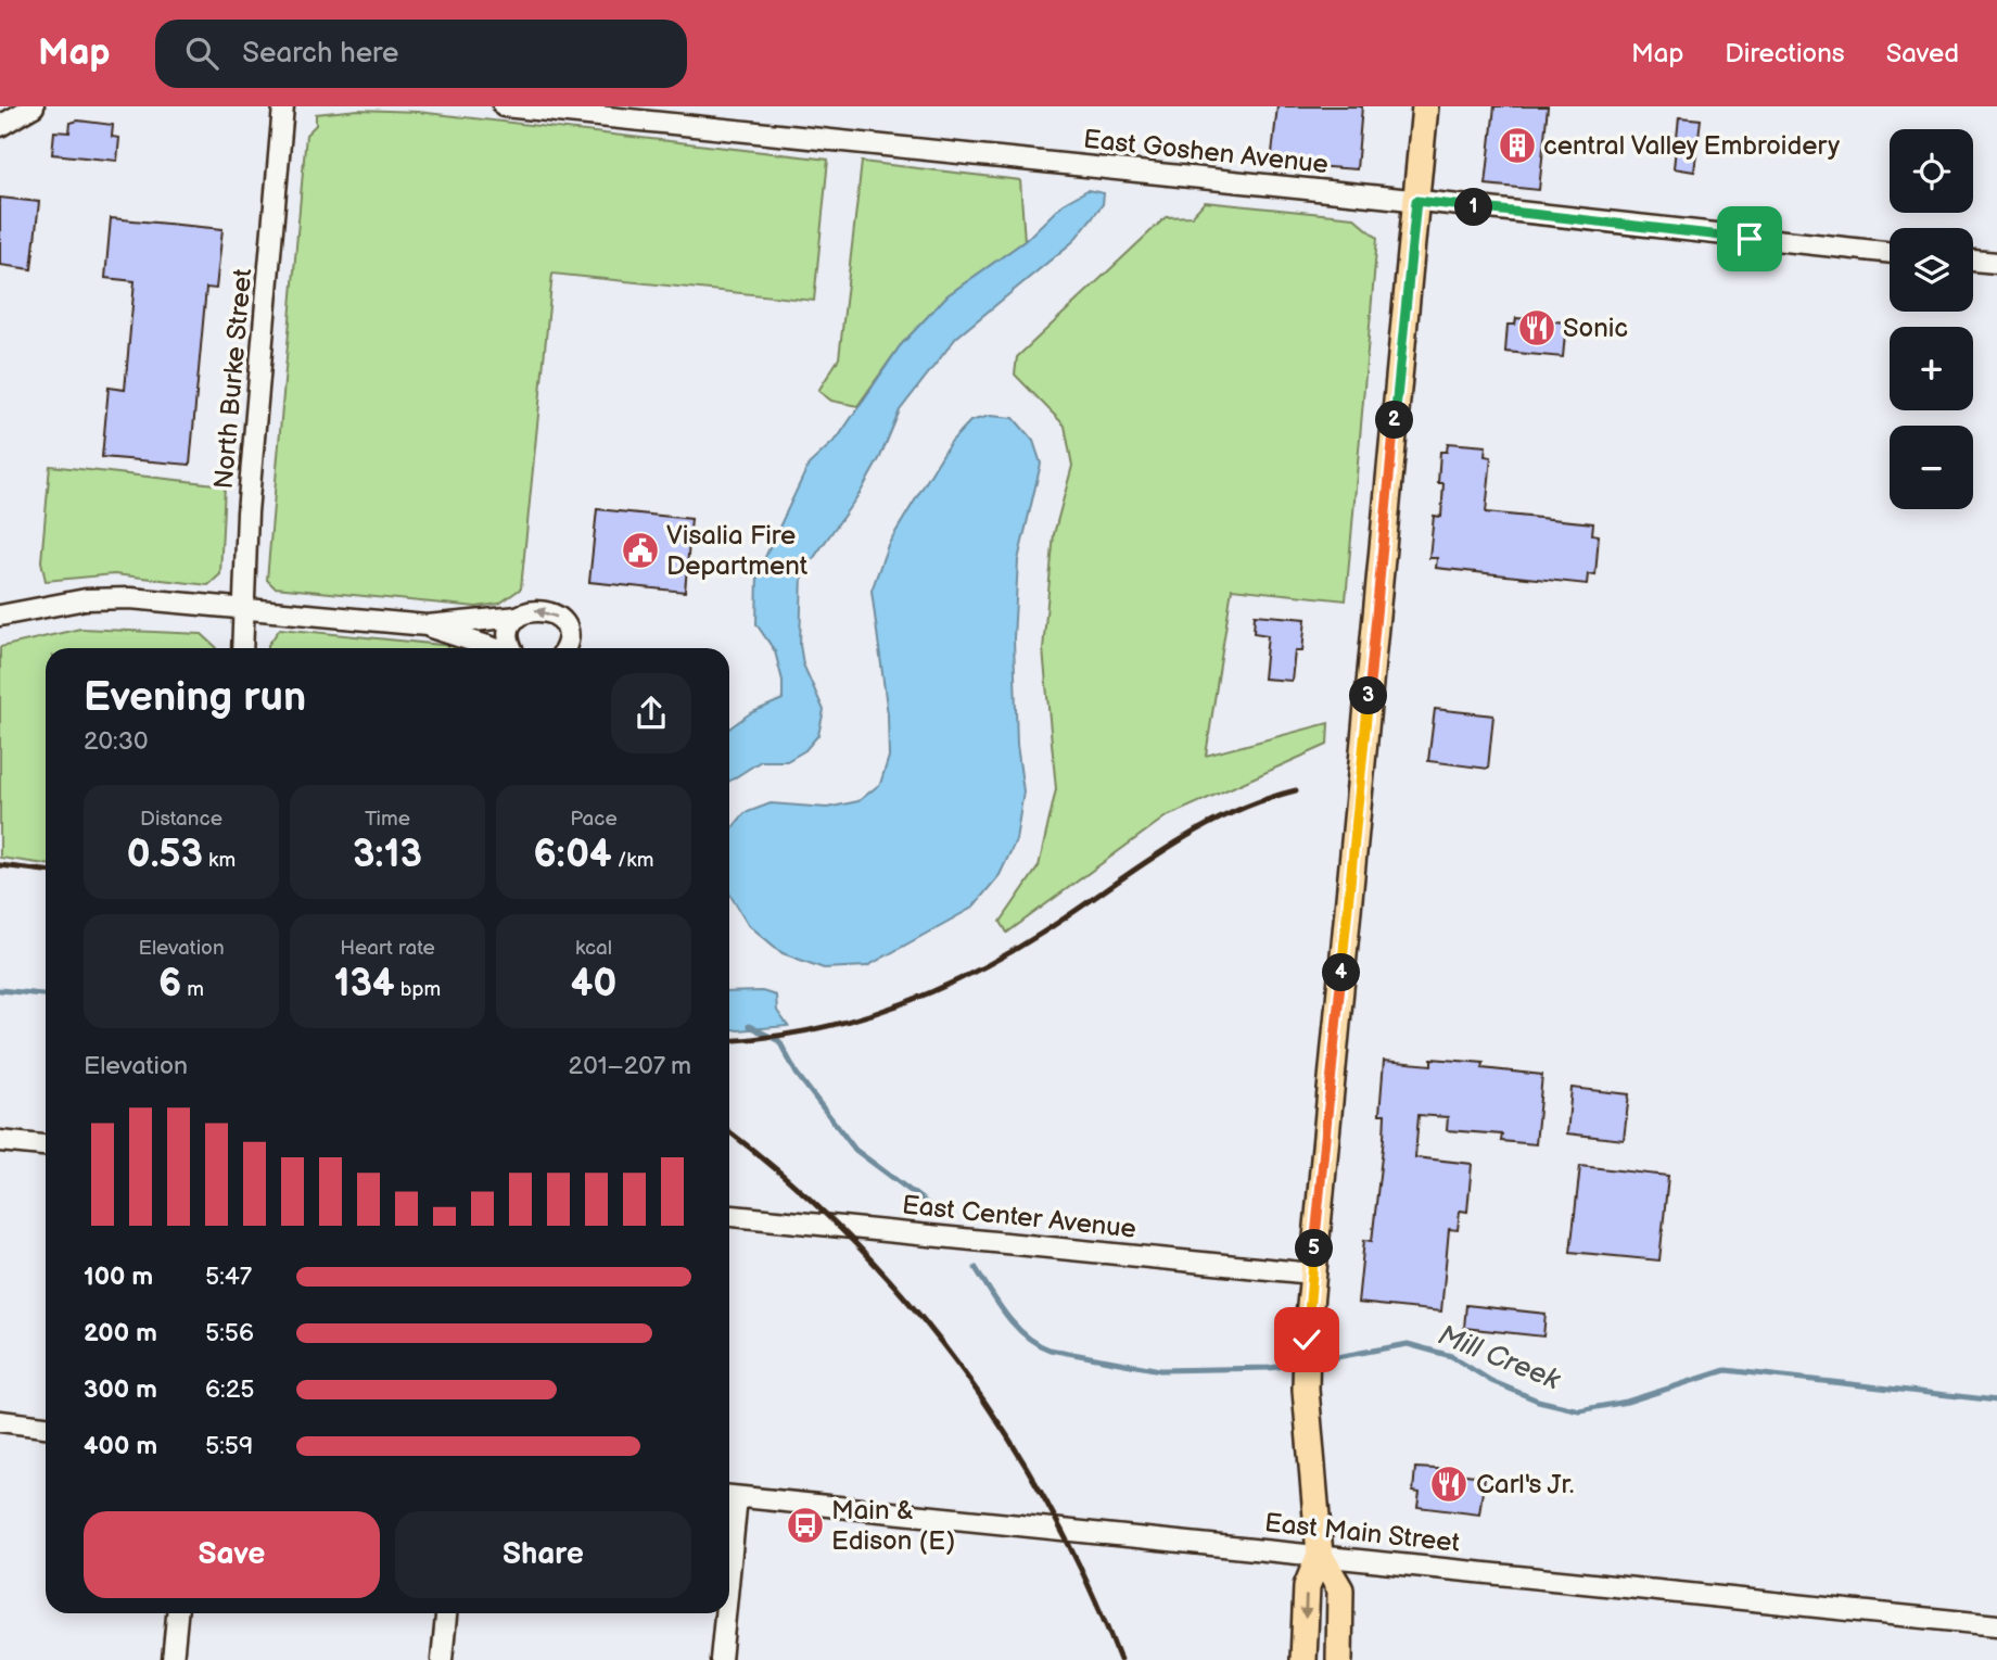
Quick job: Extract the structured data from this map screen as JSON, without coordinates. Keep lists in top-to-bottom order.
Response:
{
  "streets": {
    "street": [
      "East Goshen Avenue",
      "North Burke Street",
      "East Center Avenue",
      "East Main Street"
    ]
  },
  "water": ["Mill Creek"],
  "places": {
    "building": ["central Valley Embroidery"],
    "restaurant": ["Sonic", "Carl's Jr."],
    "public building": ["Visalia Fire Department"],
    "bus stop": ["Main & Edison (E)"]
  },
  "page": {
    "header": "Map",
    "search": "Search here",
    "nav": ["Map", "Directions", "Saved"],
    "map_buttons": ["+", "−"],
    "pins": [
      "1",
      "2",
      "3",
      "4",
      "5"
    ],
    "heading": ["Evening run", "20:30"],
    "stats": [
      ["Distance", "0.53 km"],
      ["Time", "3:13"],
      ["Pace", "6:04 /km"],
      ["Elevation", "6 m"],
      ["Heart rate", "134 bpm"],
      ["kcal", "40"]
    ],
    "chart": ["Elevation", "201–207 m"],
    "list": [
      {
        "name": "100 m",
        "note": "5:47"
      },
      {
        "name": "200 m",
        "note": "5:56"
      },
      {
        "name": "300 m",
        "note": "6:25"
      },
      {
        "name": "400 m",
        "note": "5:59"
      }
    ],
    "buttons": ["Save", "Share"]
  }
}
